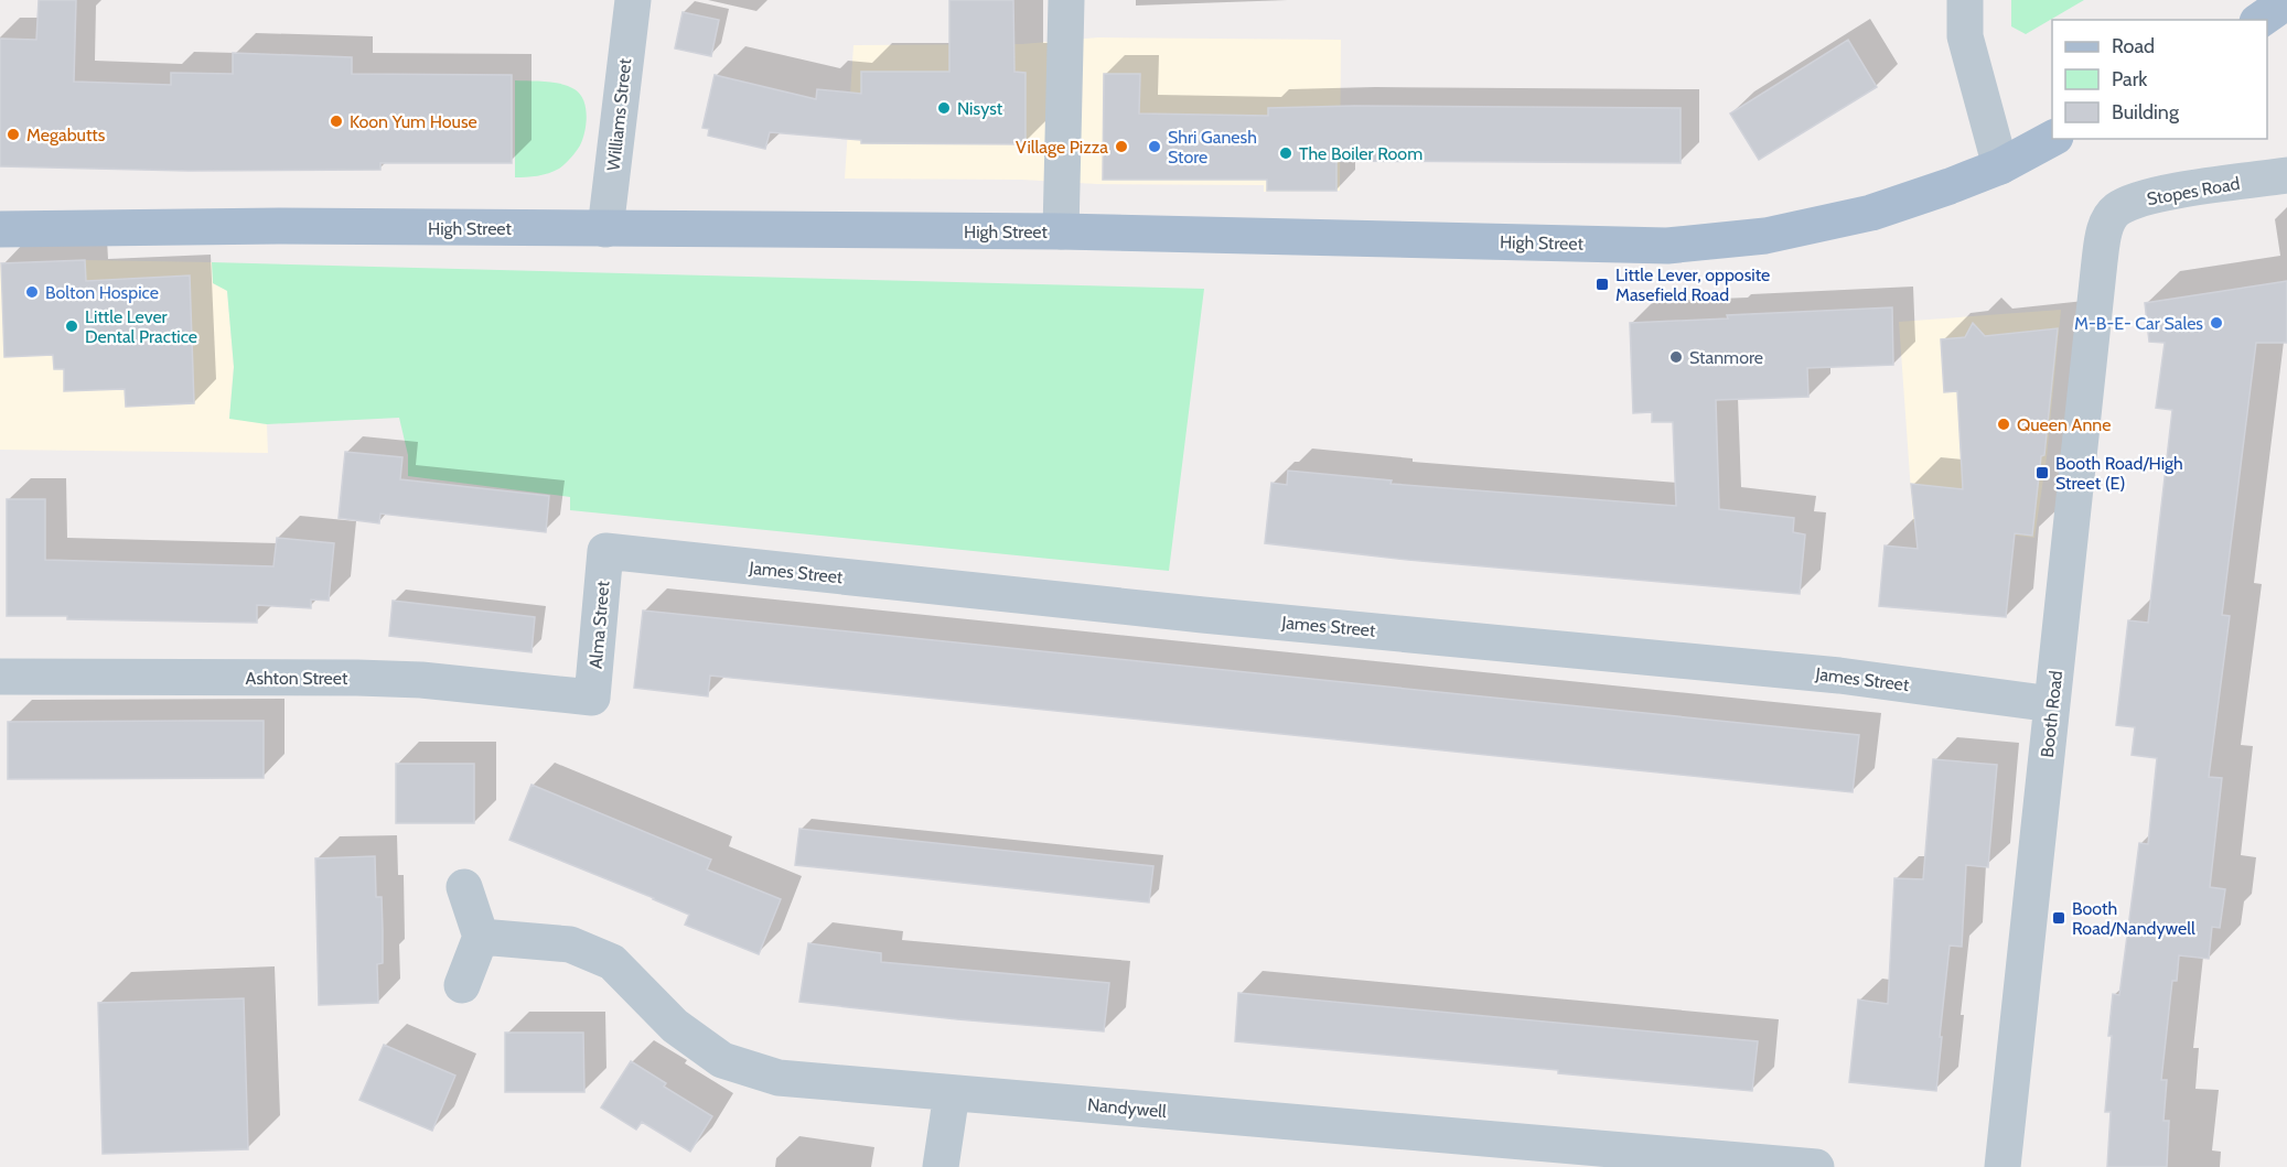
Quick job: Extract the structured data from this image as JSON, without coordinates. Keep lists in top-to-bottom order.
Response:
{
  "streets": {
    "main road": ["High Street"],
    "street": [
      "Williams Street",
      "Stopes Road",
      "James Street",
      "Alma Street",
      "Ashton Street",
      "Booth Road",
      "Nandywell"
    ]
  },
  "crossings": [
    ["Williams Street", "High Street"],
    ["Stopes Road", "Booth Road"],
    ["James Street", "Alma Street"],
    ["James Street", "Booth Road"],
    ["Alma Street", "Ashton Street"]
  ],
  "places": {
    "other": [
      "Nisyst",
      "Koon Yum House",
      "Megabutts",
      "Village Pizza",
      "Shri Ganesh Store",
      "The Boiler Room",
      "Bolton Hospice",
      "M-B-E- Car Sales",
      "Little Lever Dental Practice",
      "Stanmore",
      "Queen Anne"
    ],
    "transit": ["Little Lever, opposite Masefield Road", "Booth Road/High Street (E)", "Booth Road/Nandywell"]
  },
  "legend": ["Road", "Park", "Building"]
}
